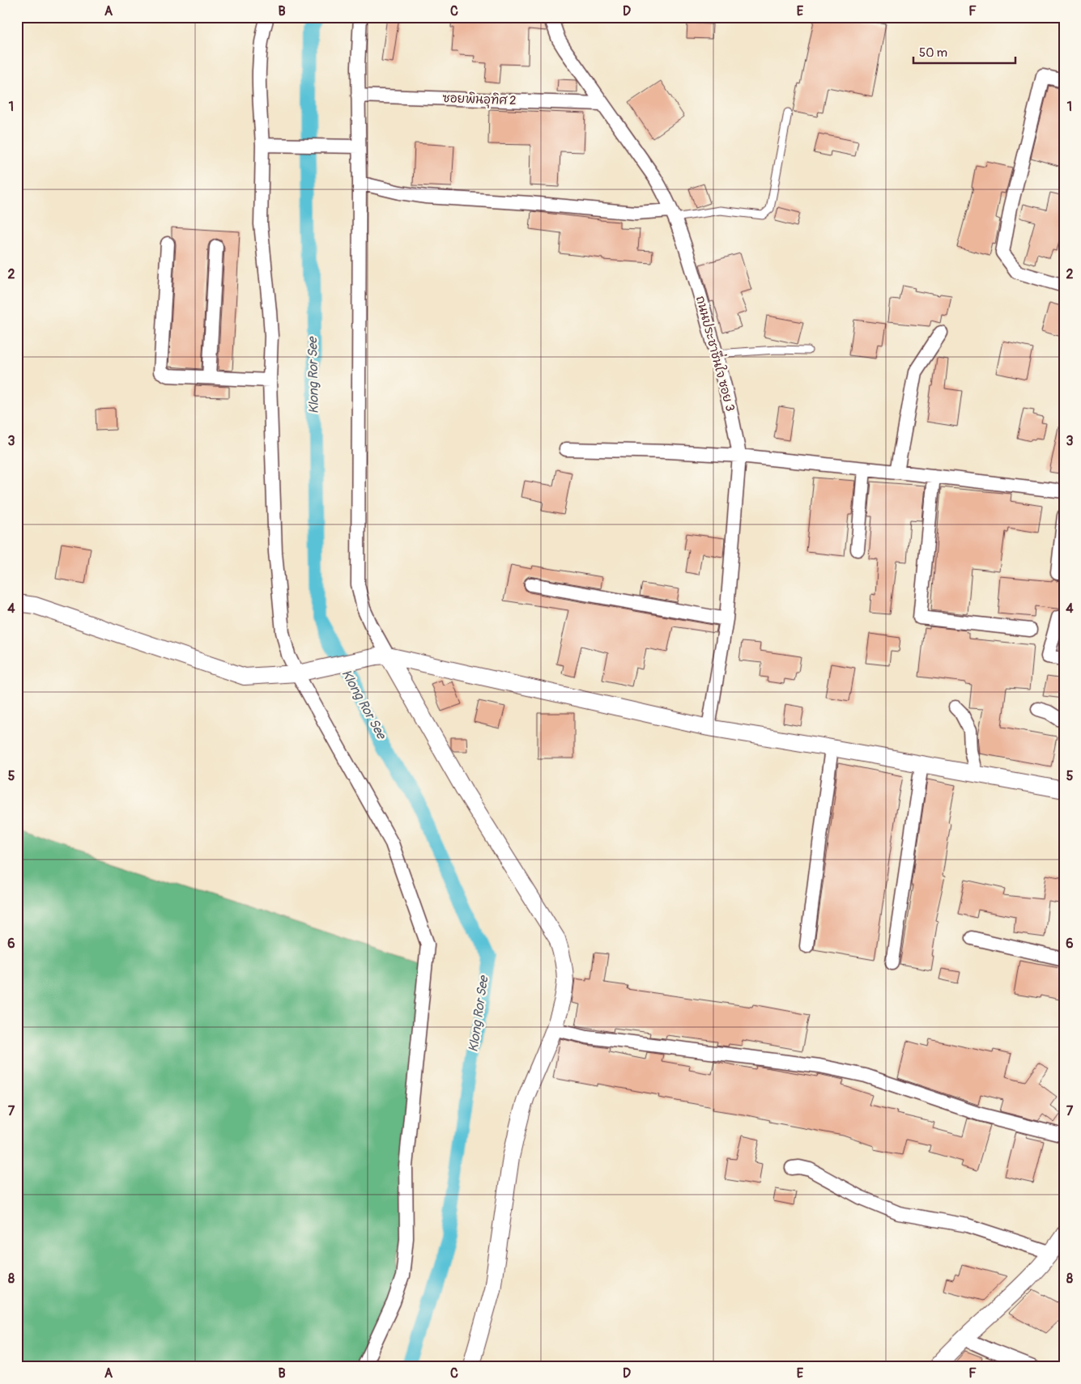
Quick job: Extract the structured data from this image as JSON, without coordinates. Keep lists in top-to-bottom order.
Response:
{
  "streets": {
    "street": ["ซอยพินอุทิศ 2", "ถนนประชาชื่นใจ ซอย 3"]
  },
  "crossings": [
    ["ซอยพินอุทิศ 2", "ถนนประชาชื่นใจ ซอย 3"]
  ],
  "water": ["Klong Ror See"],
  "scale_bar": "50 m",
  "grid": {
    "columns": [
      "A",
      "B",
      "C",
      "D",
      "E",
      "F"
    ],
    "rows": [
      "1",
      "2",
      "3",
      "4",
      "5",
      "6",
      "7",
      "8"
    ]
  }
}
